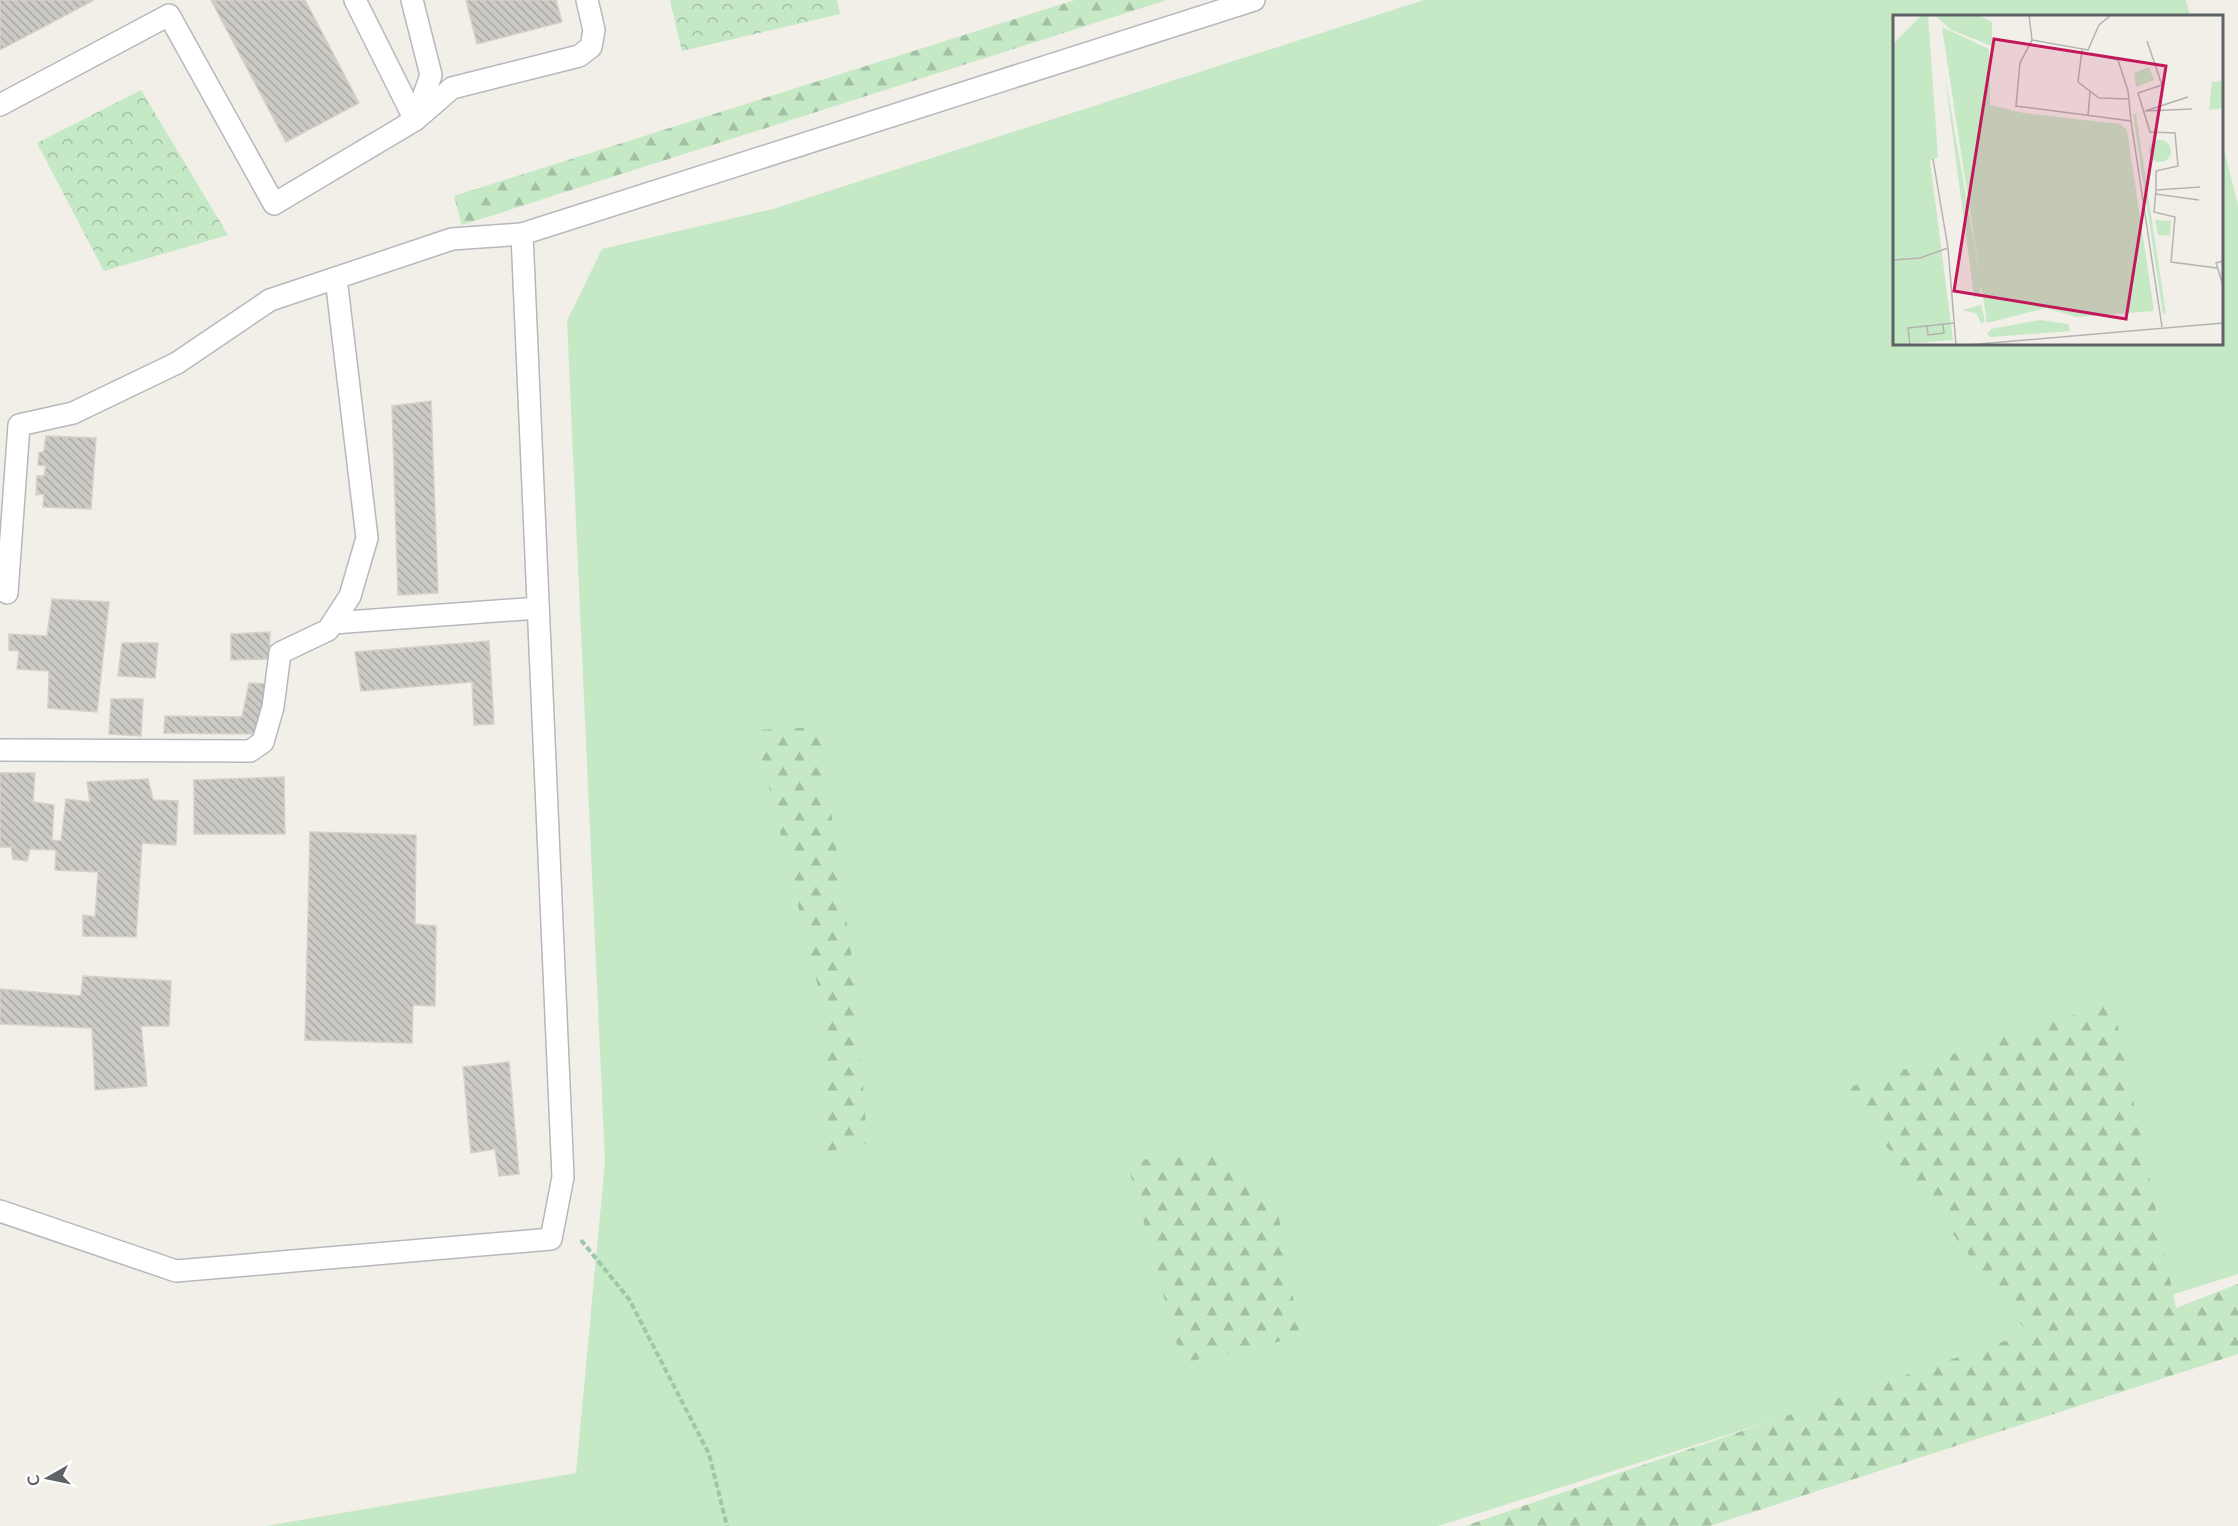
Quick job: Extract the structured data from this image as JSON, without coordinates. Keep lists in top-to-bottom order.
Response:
{
  "north": "left"
}
